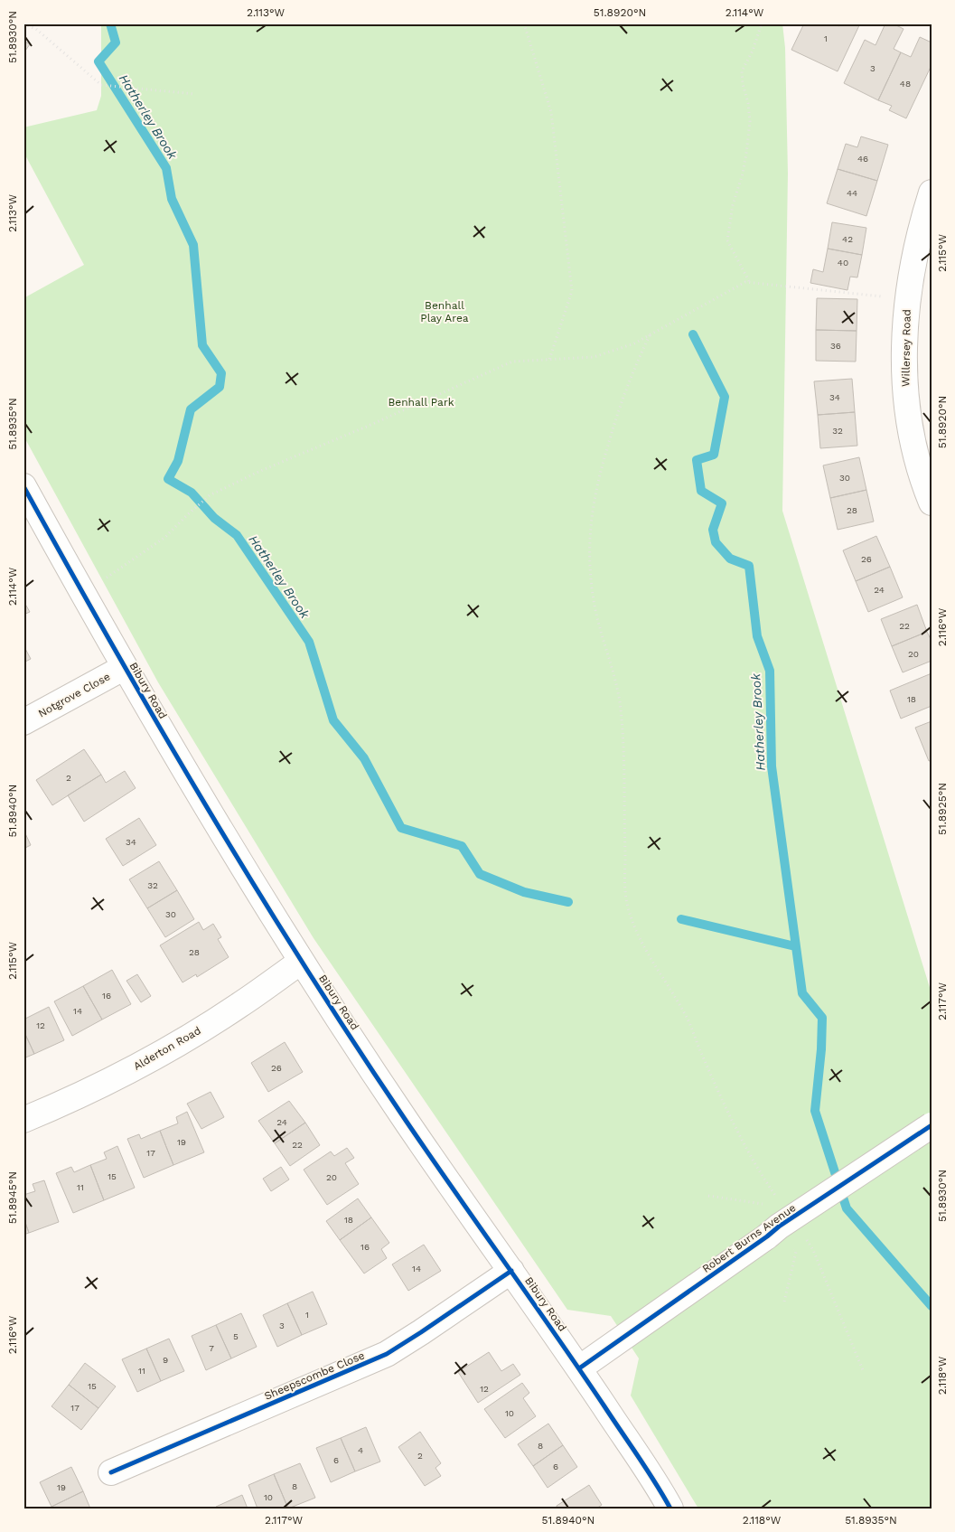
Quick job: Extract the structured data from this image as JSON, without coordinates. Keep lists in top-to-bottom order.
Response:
{
  "streets": {
    "street": [
      "Willersey Road",
      "Bibury Road",
      "Notgrove Close",
      "Alderton Road",
      "Robert Burns Avenue",
      "Sheepscombe Close"
    ]
  },
  "crossings": [
    ["Bibury Road", "Notgrove Close"],
    ["Bibury Road", "Alderton Road"],
    ["Bibury Road", "Robert Burns Avenue"],
    ["Bibury Road", "Sheepscombe Close"]
  ],
  "water": ["Hatherley Brook"],
  "parks": ["Benhall Play Area", "Benhall Park"],
  "house_numbers": [
    "1",
    "3",
    "48",
    "46",
    "44",
    "42",
    "40",
    "36",
    "34",
    "32",
    "30",
    "28",
    "26",
    "24",
    "22",
    "20",
    "18",
    "2",
    "34",
    "32",
    "30",
    "28",
    "16",
    "14",
    "12",
    "26",
    "24",
    "19",
    "22",
    "17",
    "15",
    "20",
    "11",
    "18",
    "16",
    "14",
    "1",
    "3",
    "5",
    "7",
    "9",
    "11",
    "15",
    "12",
    "17",
    "10",
    "8",
    "4",
    "2",
    "6",
    "6",
    "8",
    "19",
    "10"
  ],
  "coordinates": [
    "2.113°W",
    "51.8920°N",
    "2.114°W",
    "51.8930°N",
    "2.115°W",
    "51.8935°N",
    "2.116°W",
    "51.8925°N",
    "51.8940°N",
    "2.117°W",
    "51.8945°N",
    "2.118°W"
  ]
}
